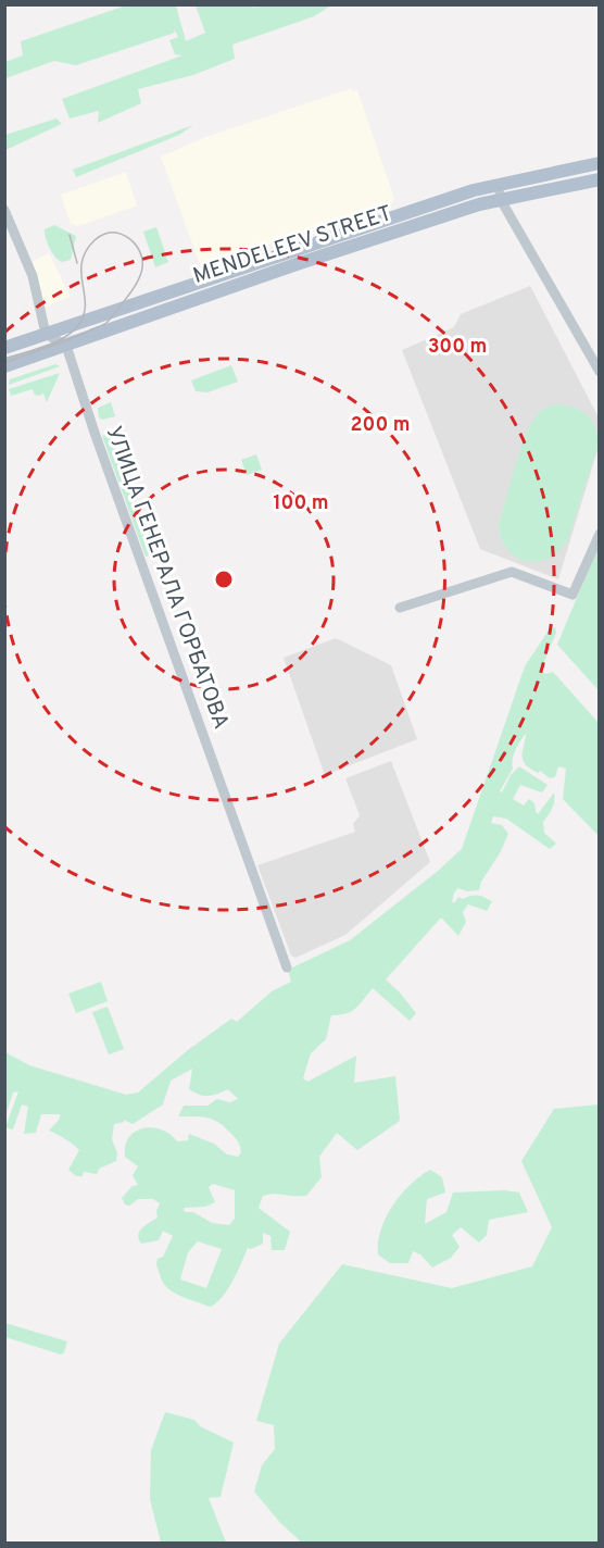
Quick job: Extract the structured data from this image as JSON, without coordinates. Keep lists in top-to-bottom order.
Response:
{
  "streets": {
    "main road": ["MENDELEEV STREET"],
    "street": ["УЛИЦА ГЕНЕРАЛА ГОРБАТОВА"]
  },
  "crossings": [
    ["MENDELEEV STREET", "УЛИЦА ГЕНЕРАЛА ГОРБАТОВА"]
  ],
  "rings": ["300 m", "200 m", "100 m"]
}
